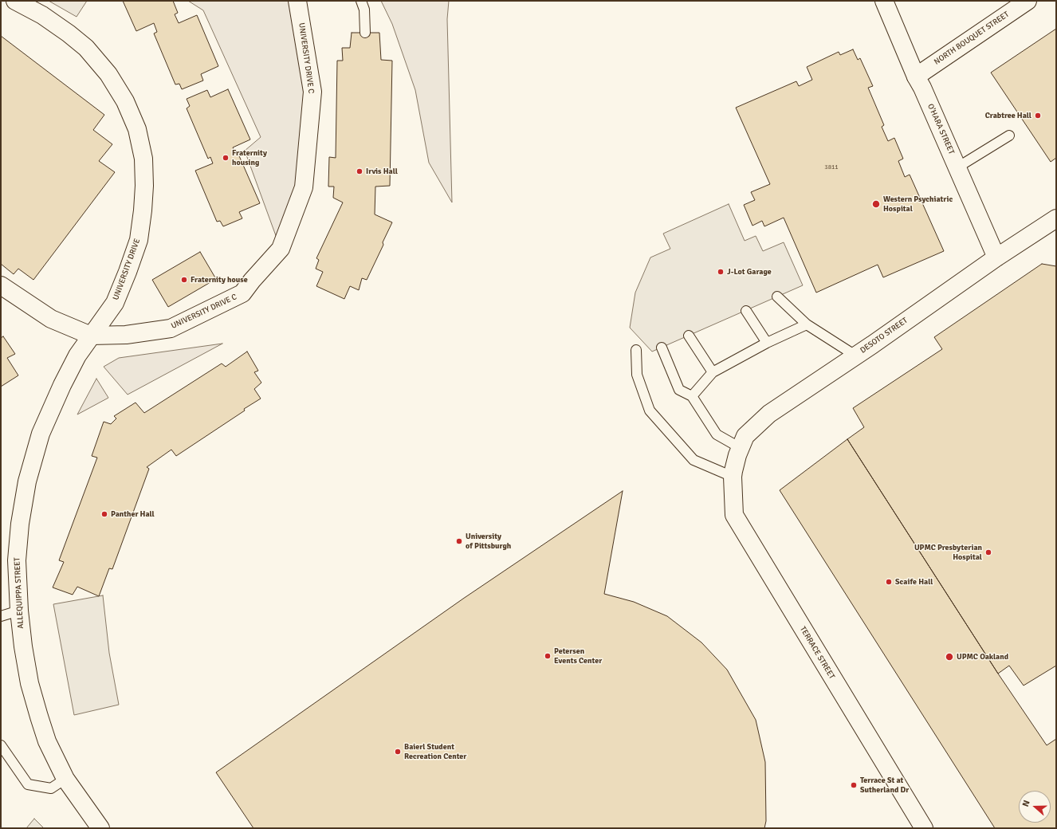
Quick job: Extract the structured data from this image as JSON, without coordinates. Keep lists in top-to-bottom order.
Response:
{
  "streets": {
    "street": [
      "NORTH BOUQUET STREET",
      "UNIVERSITY DRIVE C",
      "O'HARA STREET",
      "UNIVERSITY DRIVE",
      "DESOTO STREET",
      "ALLEQUIPPA STREET",
      "TERRACE STREET"
    ]
  },
  "crossings": [
    ["NORTH BOUQUET STREET", "O'HARA STREET"],
    ["UNIVERSITY DRIVE C", "UNIVERSITY DRIVE"],
    ["UNIVERSITY DRIVE C", "ALLEQUIPPA STREET"],
    ["O'HARA STREET", "DESOTO STREET"],
    ["UNIVERSITY DRIVE", "ALLEQUIPPA STREET"],
    ["DESOTO STREET", "TERRACE STREET"]
  ],
  "places": [
    "Crabtree Hall",
    "Fraternity housing",
    "Irvis Hall",
    "Western Psychiatric Hospital",
    "J-Lot Garage",
    "Fraternity house",
    "Panther Hall",
    "University of Pittsburgh",
    "UPMC Presbyterian Hospital",
    "Scaife Hall",
    "Petersen Events Center",
    "UPMC Oakland",
    "Baierl Student Recreation Center",
    "Terrace St at Sutherland Dr"
  ],
  "house_numbers": ["3811"],
  "north": "left"
}
